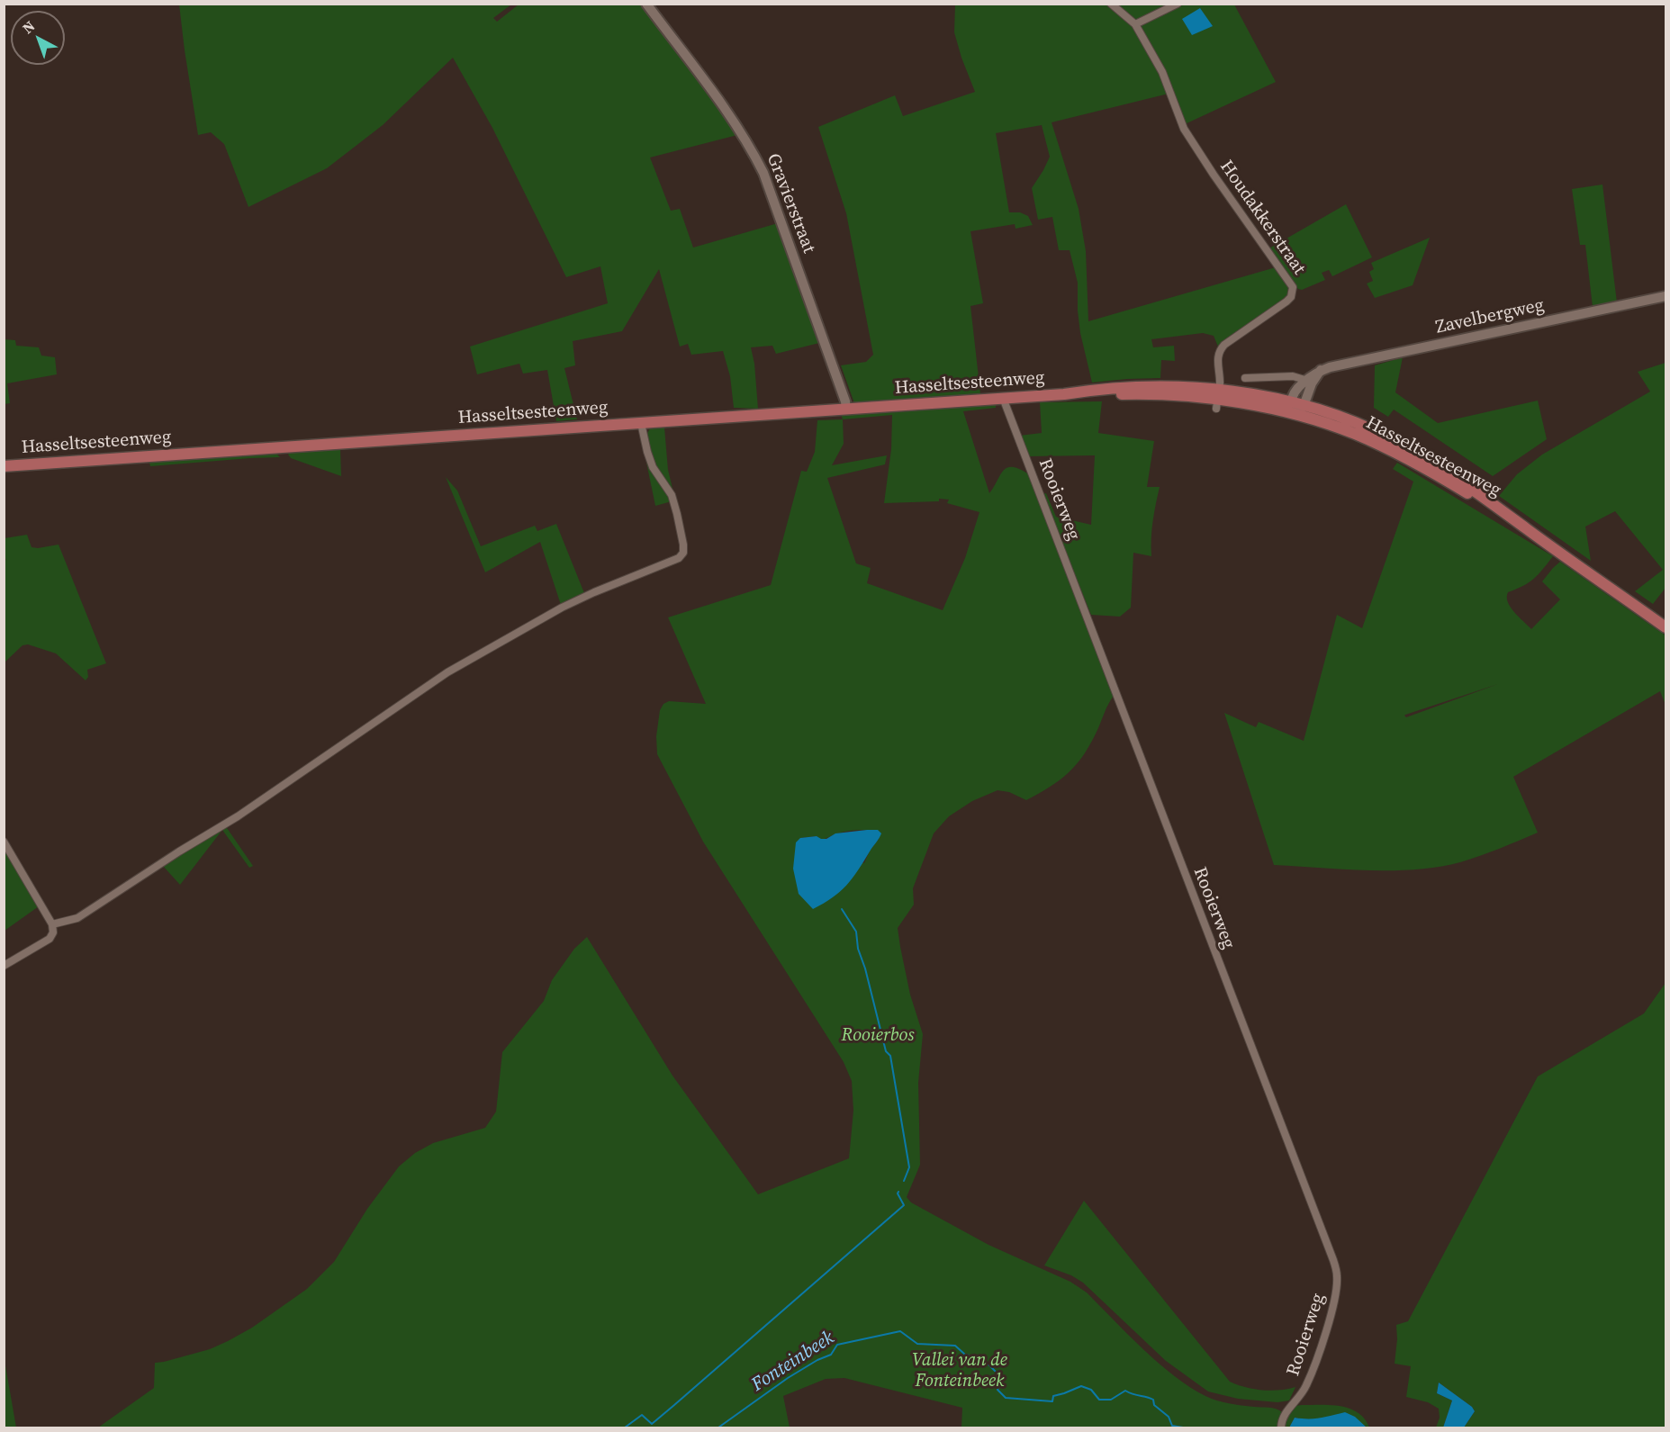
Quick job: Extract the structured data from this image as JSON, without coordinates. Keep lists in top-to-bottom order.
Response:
{
  "streets": {
    "main road": ["Hasseltsesteenweg"],
    "street": [
      "Gravierstraat",
      "Houdakkerstraat",
      "Zavelbergweg",
      "Rooierweg"
    ]
  },
  "crossings": [
    ["Gravierstraat", "Hasseltsesteenweg"],
    ["Houdakkerstraat", "Hasseltsesteenweg"],
    ["Zavelbergweg", "Hasseltsesteenweg"],
    ["Hasseltsesteenweg", "Rooierweg"]
  ],
  "water": ["Fonteinbeek"],
  "parks": ["Rooierbos", "Vallei van de Fonteinbeek"],
  "north": "top left"
}
